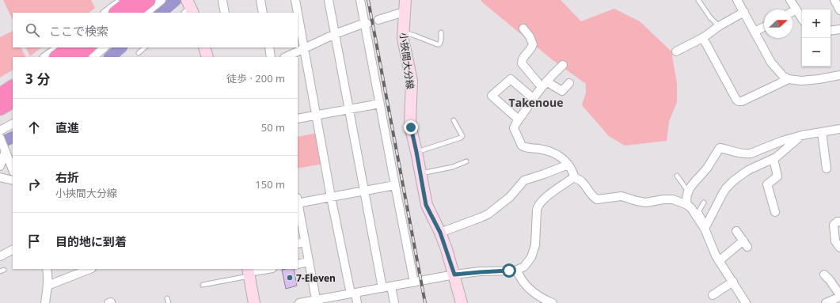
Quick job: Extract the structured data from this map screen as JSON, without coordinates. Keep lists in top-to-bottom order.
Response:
{
  "streets": {
    "main road": ["小挾間大分線"]
  },
  "districts": ["Takenoue"],
  "places": ["7-Eleven"],
  "north": "right",
  "page": {
    "map_buttons": ["+", "−"],
    "search": "ここで検索",
    "heading": ["3 分", "徒歩 · 200 m"],
    "list": [
      ["直進", "50 m"],
      ["右折", "小挾間大分線", "150 m"],
      "目的地に到着"
    ]
  }
}
